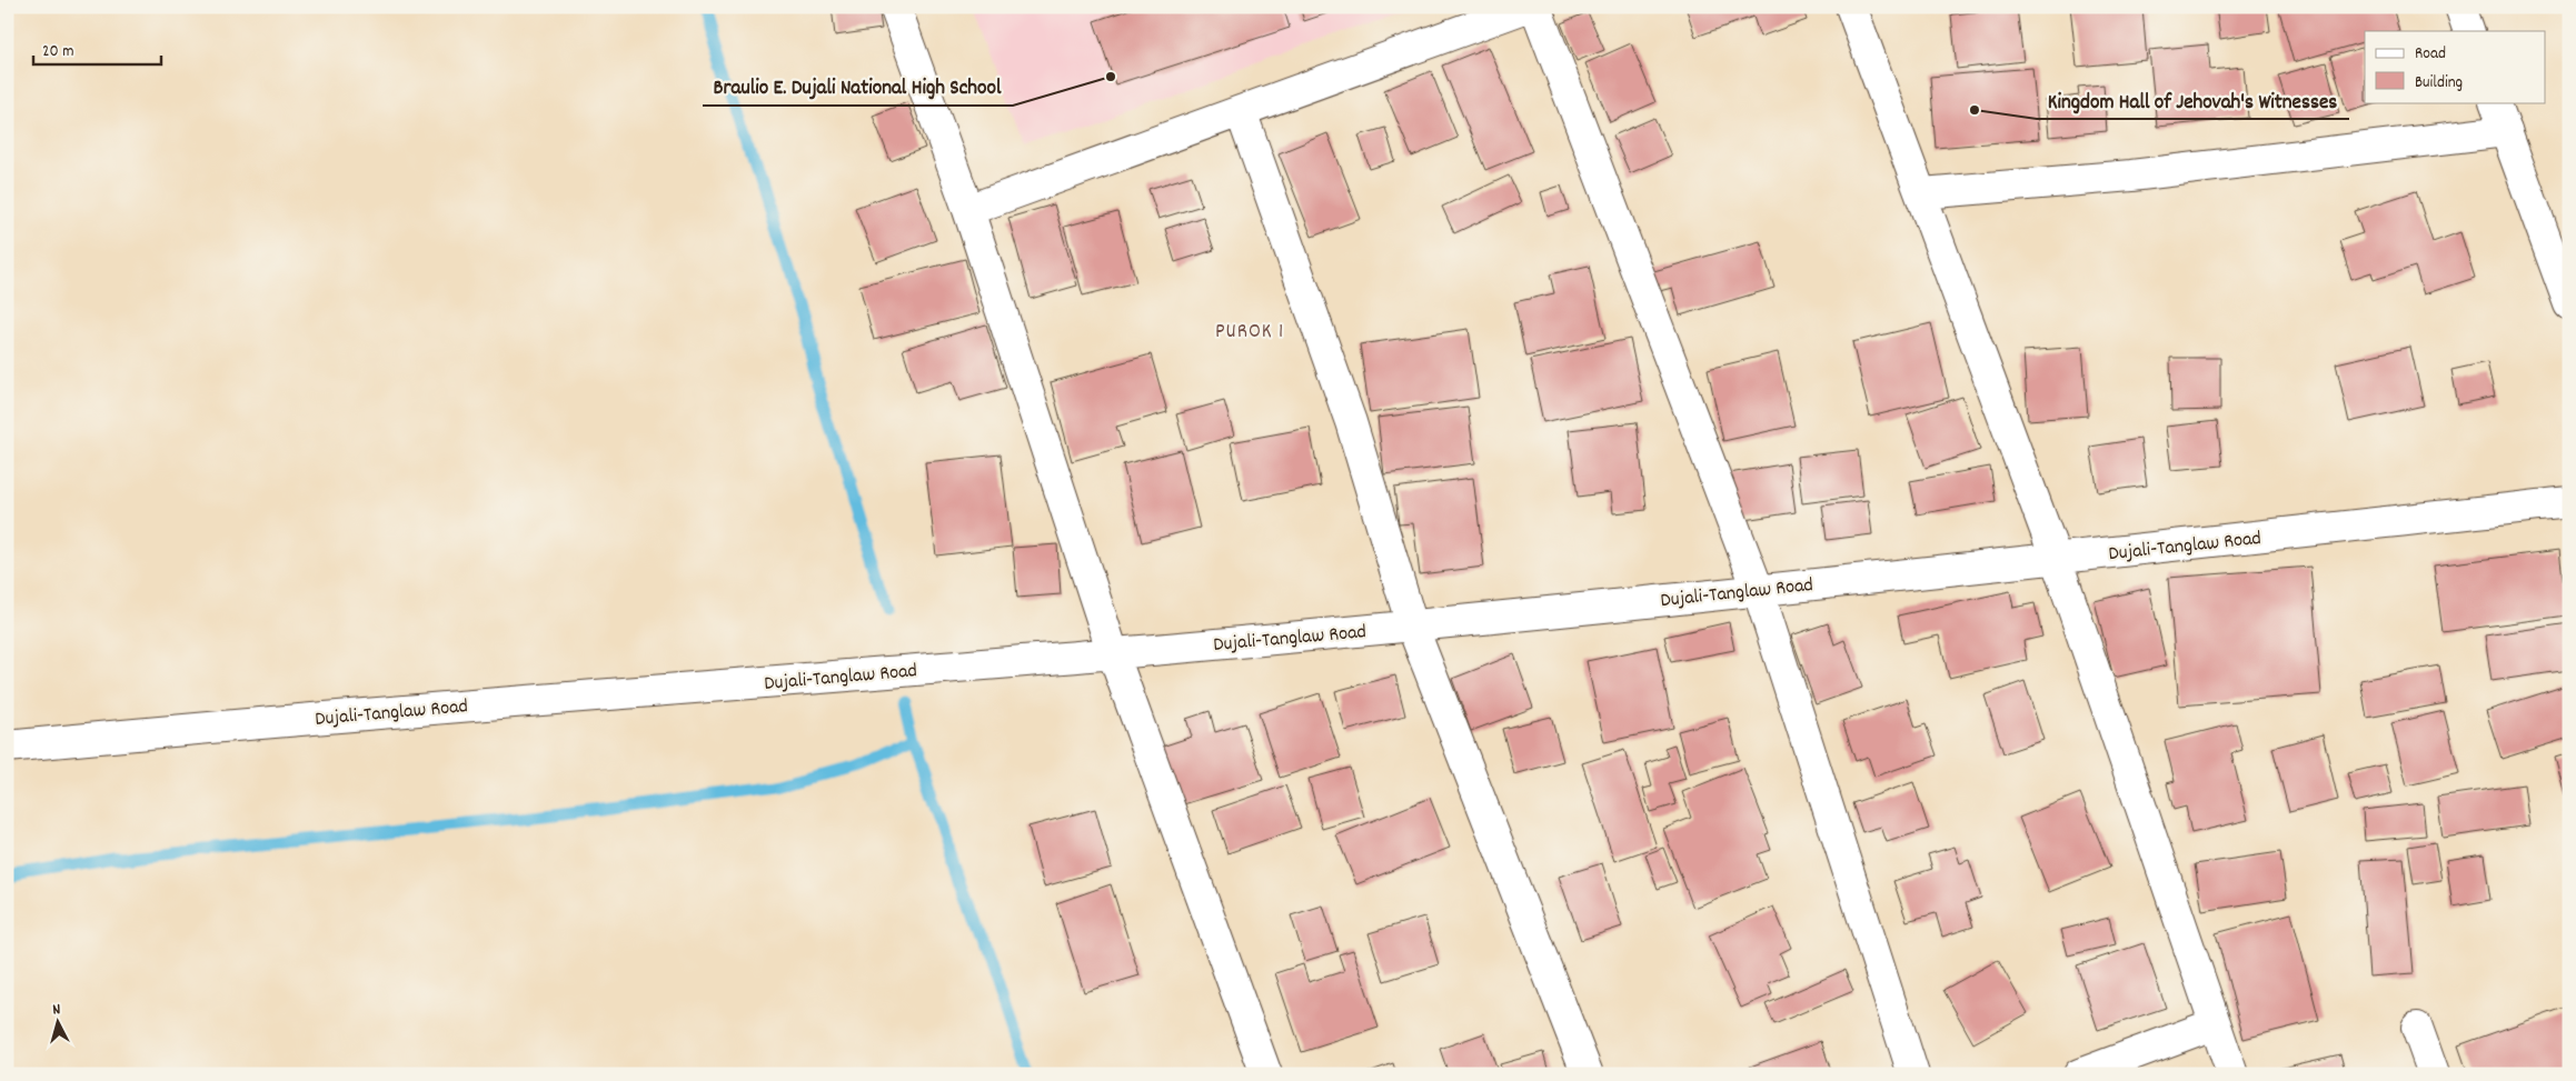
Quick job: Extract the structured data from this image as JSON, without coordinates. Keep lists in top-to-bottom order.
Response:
{
  "streets": {
    "street": ["Dujali-Tanglaw Road"]
  },
  "districts": ["PUROK 1"],
  "places": ["Braulio E. Dujali National High School", "Kingdom Hall of Jehovah's Witnesses"],
  "legend": ["Road", "Building"],
  "scale_bar": "20 m",
  "north": "top"
}
